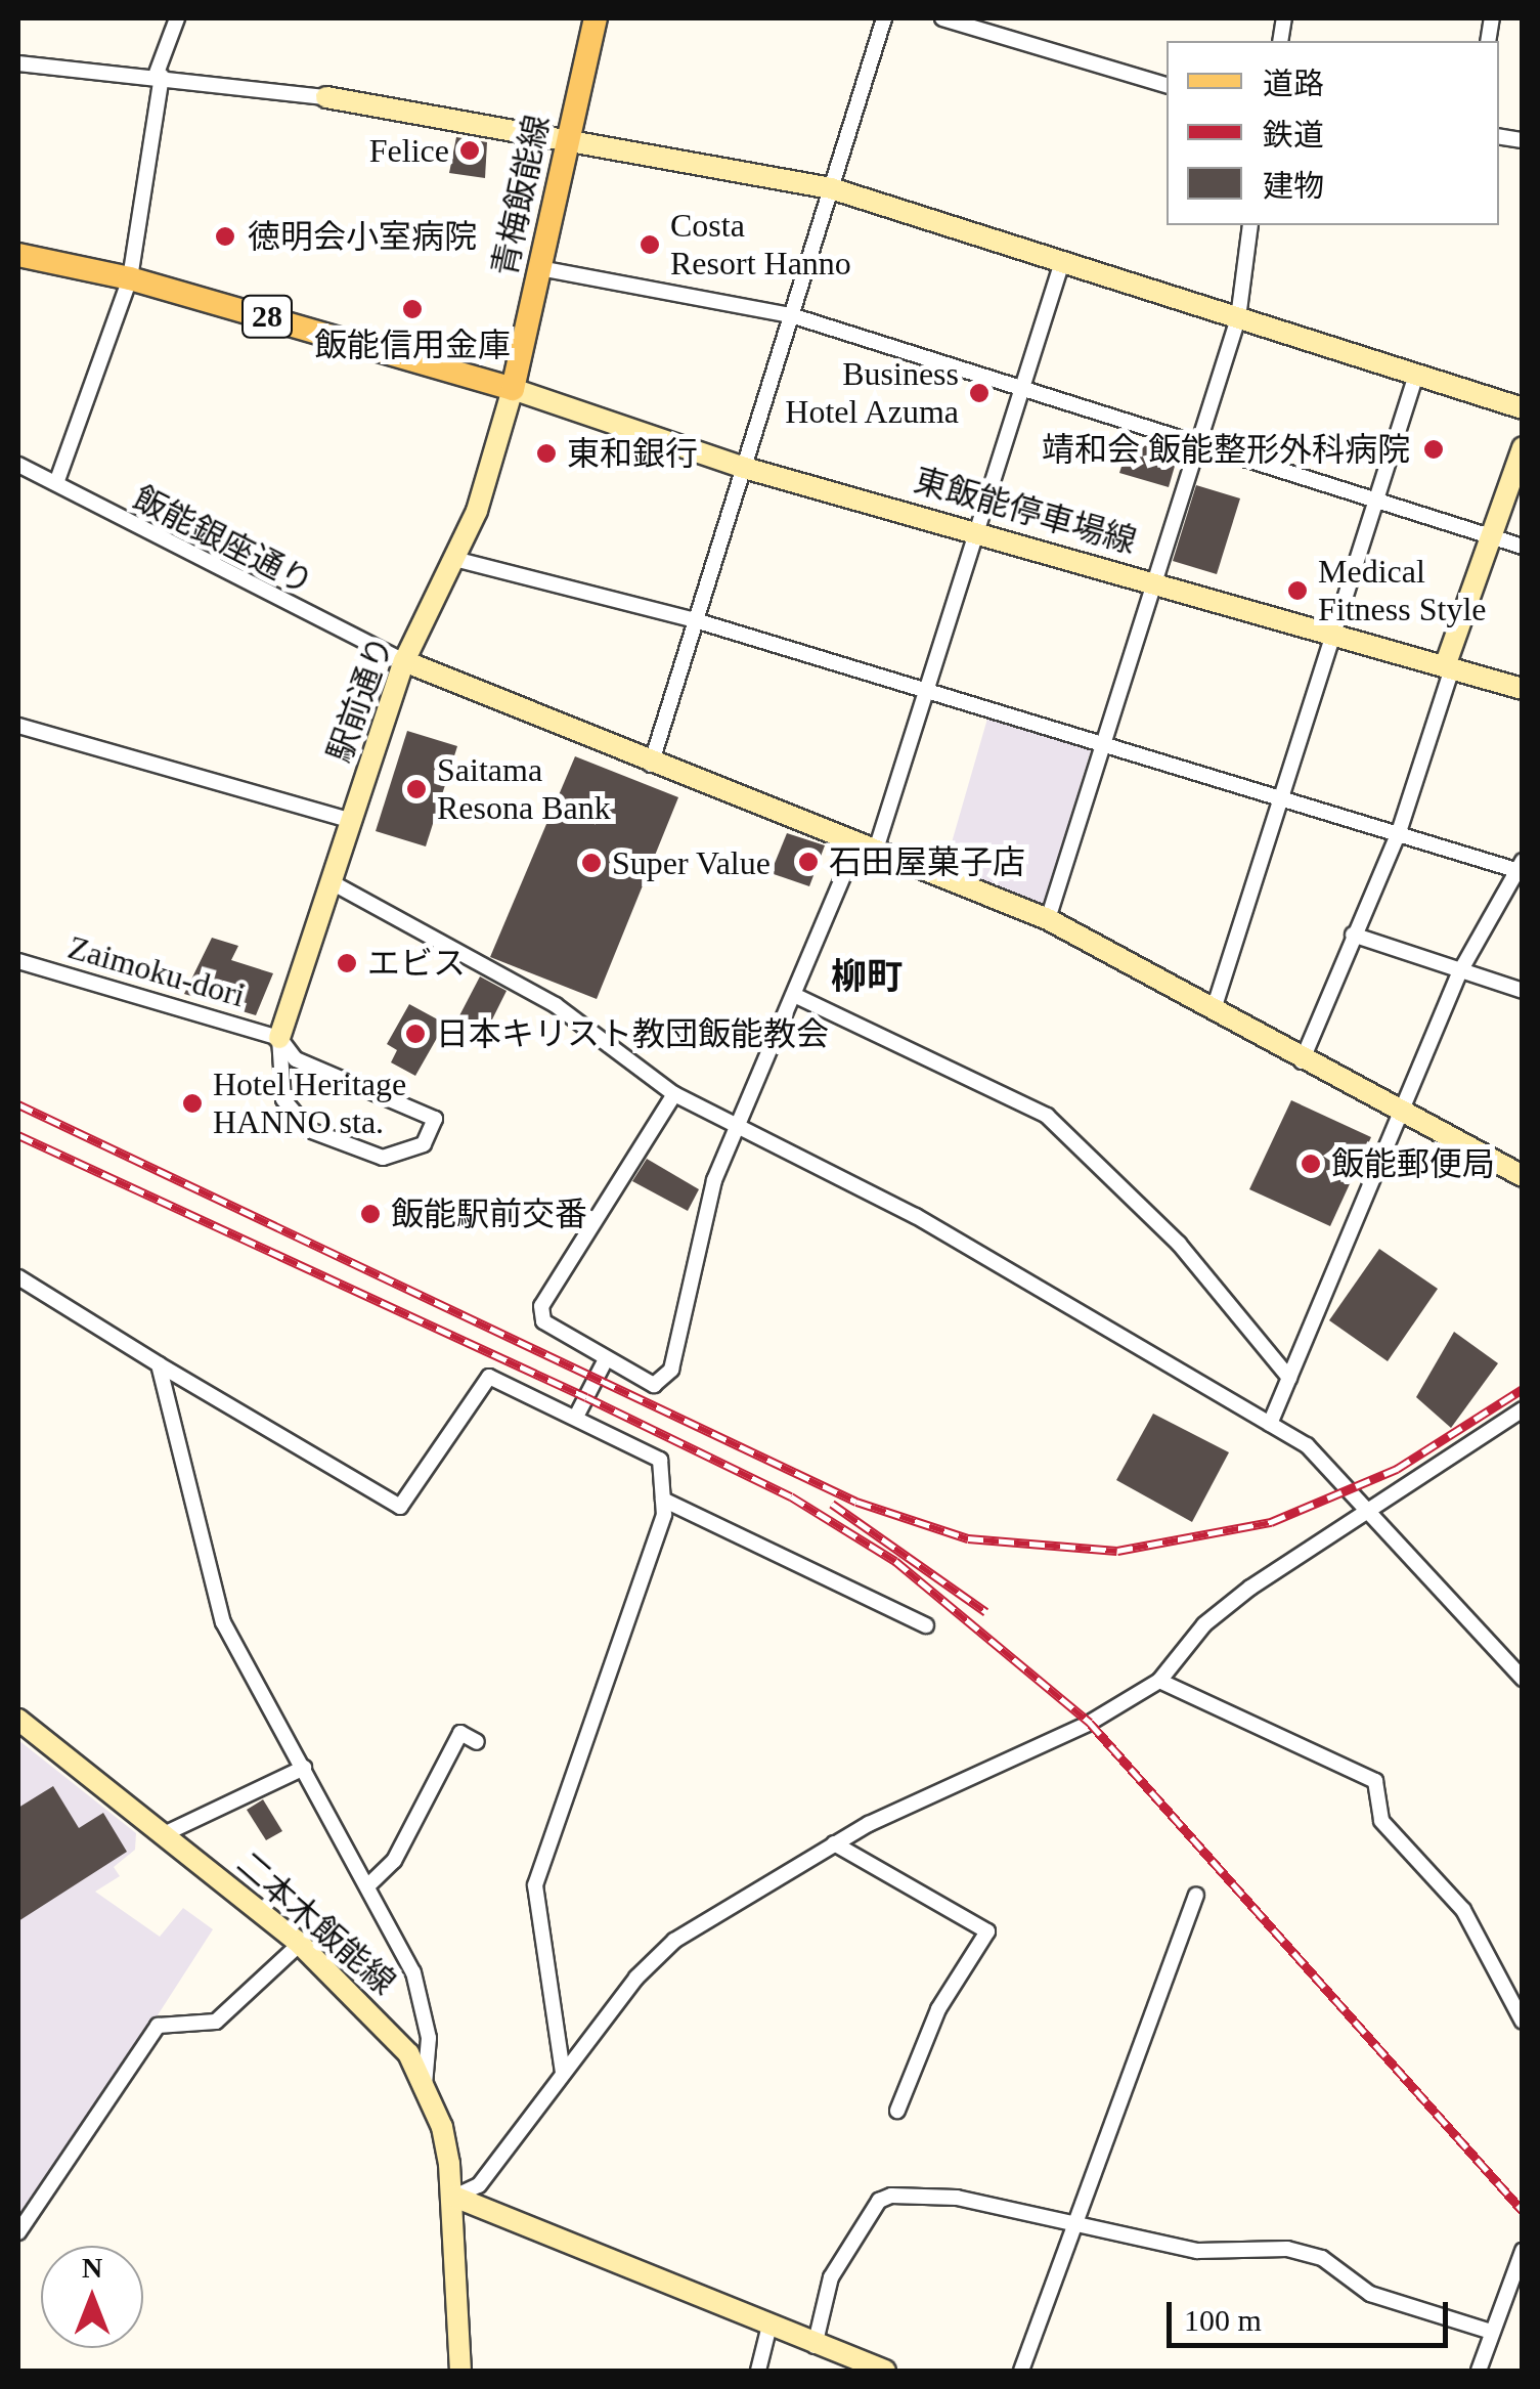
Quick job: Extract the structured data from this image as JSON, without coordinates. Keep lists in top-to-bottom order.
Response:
{
  "streets": {
    "main road": ["青梅飯能線", "28"],
    "street": [
      "東飯能停車場線",
      "飯能銀座通り",
      "駅前通り",
      "Zaimoku-dori",
      "二本木飯能線"
    ]
  },
  "crossings": [
    ["青梅飯能線", "28"],
    ["青梅飯能線", "東飯能停車場線"],
    ["青梅飯能線", "駅前通り"],
    ["28", "東飯能停車場線"],
    ["28", "駅前通り"],
    ["東飯能停車場線", "駅前通り"],
    ["飯能銀座通り", "駅前通り"],
    ["駅前通り", "Zaimoku-dori"]
  ],
  "districts": ["柳町"],
  "places": [
    "Felice",
    "徳明会小室病院",
    "Costa Resort Hanno",
    "飯能信用金庫",
    "Business Hotel Azuma",
    "靖和会 飯能整形外科病院",
    "東和銀行",
    "Medical Fitness Style",
    "Saitama Resona Bank",
    "石田屋菓子店",
    "Super Value",
    "エビス",
    "日本キリスト教団飯能教会",
    "Hotel Heritage HANNO sta.",
    "飯能郵便局",
    "飯能駅前交番"
  ],
  "legend": ["道路", "鉄道", "建物"],
  "scale_bar": "100 m",
  "north": "top"
}
